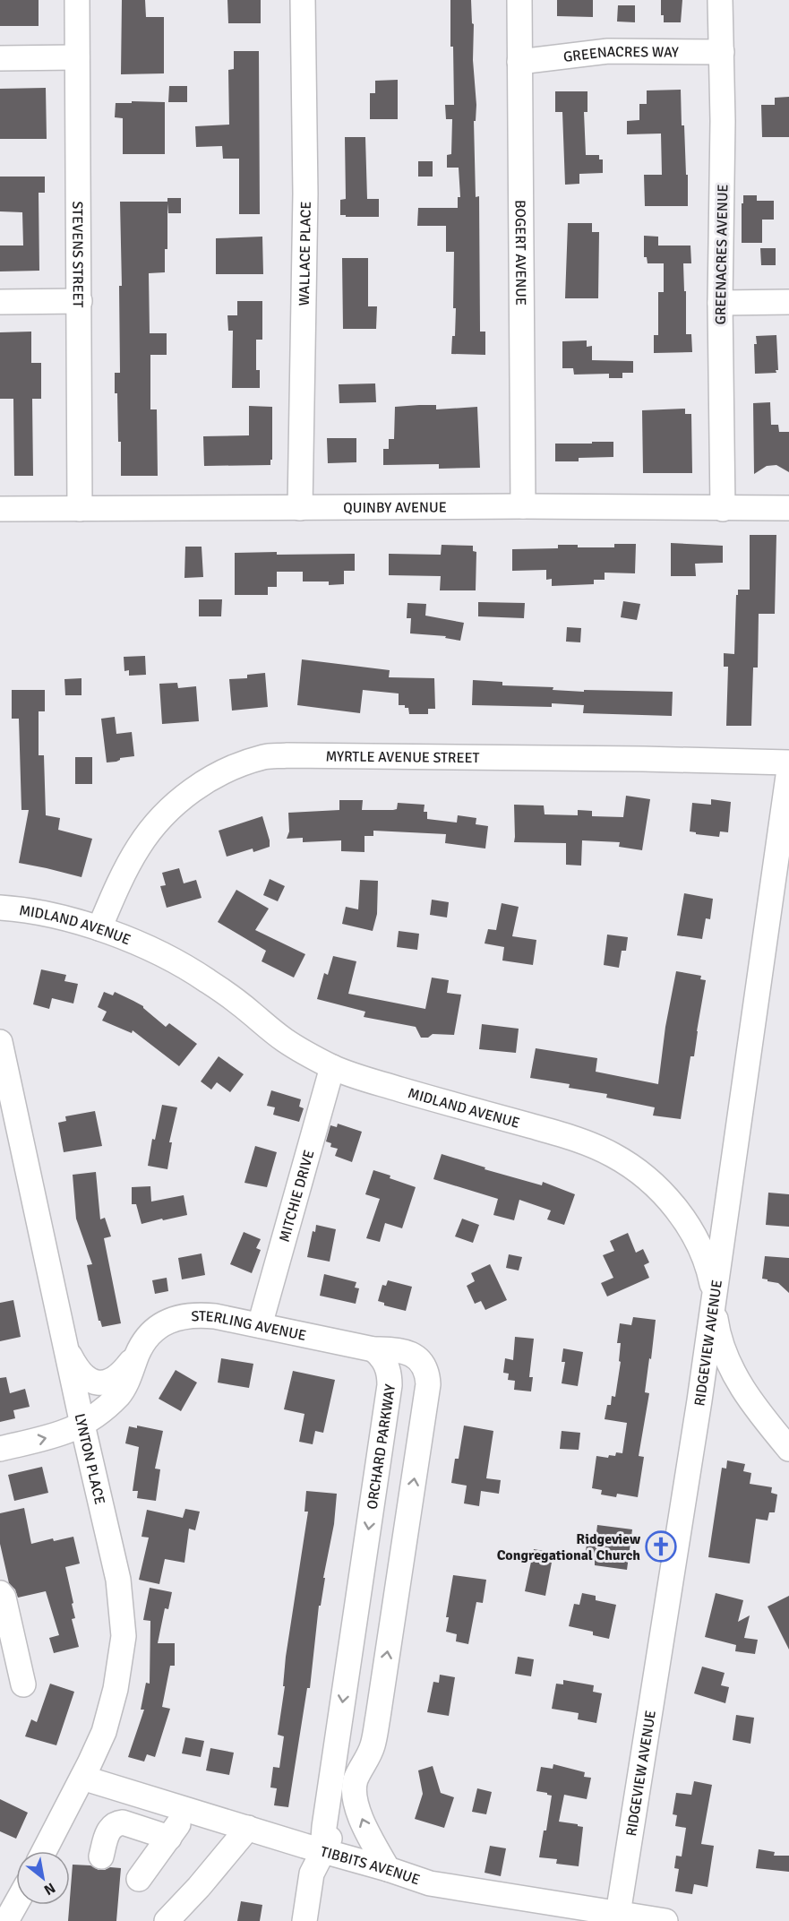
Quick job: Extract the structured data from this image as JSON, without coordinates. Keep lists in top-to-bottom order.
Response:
{
  "streets": {
    "street": [
      "GREENACRES WAY",
      "WALLACE PLACE",
      "BOGERT AVENUE",
      "STEVENS STREET",
      "GREENACRES AVENUE",
      "QUINBY AVENUE",
      "MYRTLE AVENUE STREET",
      "MIDLAND AVENUE",
      "MITCHIE DRIVE",
      "STERLING AVENUE",
      "RIDGEVIEW AVENUE",
      "ORCHARD PARKWAY",
      "LYNTON PLACE",
      "TIBBITS AVENUE"
    ]
  },
  "crossings": [
    ["GREENACRES WAY", "BOGERT AVENUE"],
    ["GREENACRES WAY", "GREENACRES AVENUE"],
    ["WALLACE PLACE", "QUINBY AVENUE"],
    ["BOGERT AVENUE", "QUINBY AVENUE"],
    ["STEVENS STREET", "QUINBY AVENUE"],
    ["GREENACRES AVENUE", "QUINBY AVENUE"],
    ["MYRTLE AVENUE STREET", "MIDLAND AVENUE"],
    ["MIDLAND AVENUE", "MITCHIE DRIVE"],
    ["MIDLAND AVENUE", "RIDGEVIEW AVENUE"],
    ["MITCHIE DRIVE", "STERLING AVENUE"],
    ["STERLING AVENUE", "ORCHARD PARKWAY"],
    ["STERLING AVENUE", "LYNTON PLACE"],
    ["RIDGEVIEW AVENUE", "TIBBITS AVENUE"],
    ["ORCHARD PARKWAY", "TIBBITS AVENUE"],
    ["LYNTON PLACE", "TIBBITS AVENUE"]
  ],
  "one_way": ["ORCHARD PARKWAY"],
  "places": {
    "church": ["Ridgeview Congregational Church"]
  },
  "north": "bottom right"
}
